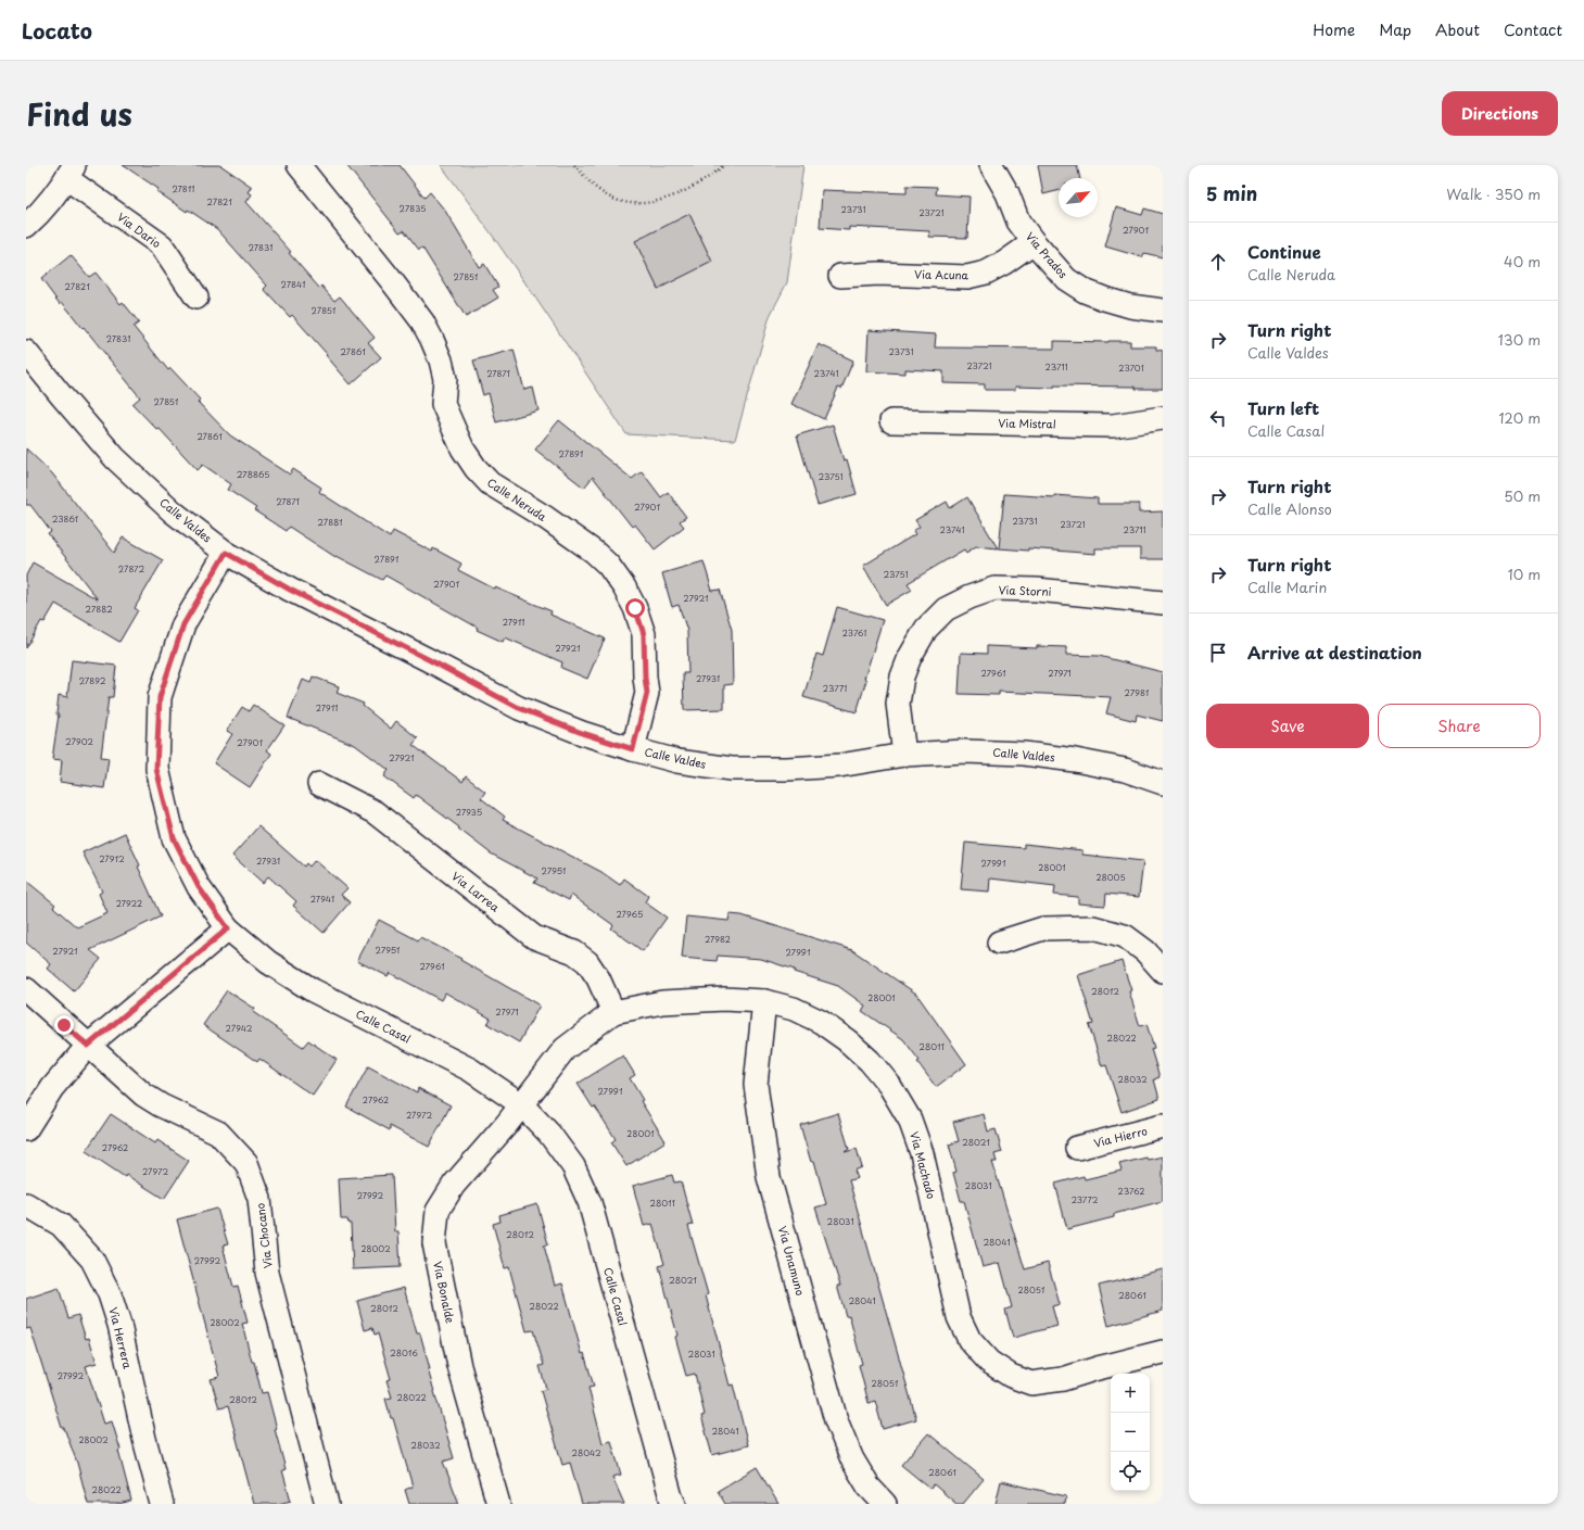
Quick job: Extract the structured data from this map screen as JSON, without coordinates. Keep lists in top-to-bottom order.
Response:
{
  "streets": {
    "street": [
      "Via Dario",
      "Via Prados",
      "Via Acuna",
      "Via Mistral",
      "Calle Neruda",
      "Calle Valdes",
      "Via Storni",
      "Via Larrea",
      "Calle Casal",
      "Via Hierro",
      "Via Machado",
      "Via Chocano",
      "Via Unamuno",
      "Via Bonalde",
      "Via Herrera"
    ]
  },
  "crossings": [
    ["Via Prados", "Via Acuna"],
    ["Calle Neruda", "Calle Valdes"],
    ["Calle Valdes", "Via Storni"],
    ["Calle Valdes", "Calle Casal"],
    ["Via Larrea", "Via Machado"],
    ["Calle Casal", "Via Machado"],
    ["Calle Casal", "Via Bonalde"],
    ["Via Machado", "Via Unamuno"],
    ["Via Machado", "Via Bonalde"]
  ],
  "house_numbers": [
    "27811",
    "27821",
    "27835",
    "23731",
    "23721",
    "27901",
    "27831",
    "27851",
    "27841",
    "27821",
    "27851",
    "27831",
    "27861",
    "23731",
    "23721",
    "23711",
    "23701",
    "27871",
    "23741",
    "27851",
    "27861",
    "27891",
    "278865",
    "23751",
    "27871",
    "27901",
    "23861",
    "23731",
    "27881",
    "23721",
    "23741",
    "23711",
    "27891",
    "27872",
    "23751",
    "27901",
    "27921",
    "27882",
    "27911",
    "23761",
    "27921",
    "27961",
    "27971",
    "27931",
    "27892",
    "23771",
    "27981",
    "27911",
    "27902",
    "27901",
    "27921",
    "27935",
    "27912",
    "27931",
    "27991",
    "28001",
    "27951",
    "28005",
    "27941",
    "27922",
    "27965",
    "27982",
    "27951",
    "27921",
    "27991",
    "27961",
    "28012",
    "28001",
    "27971",
    "27942",
    "28022",
    "28011",
    "28032",
    "27991",
    "27962",
    "27972",
    "28001",
    "28021",
    "27962",
    "27972",
    "28031",
    "23762",
    "27992",
    "23772",
    "28011",
    "28031",
    "28012",
    "28041",
    "28002",
    "27992",
    "28021",
    "28051",
    "28061",
    "28041",
    "28022",
    "28012",
    "28002",
    "28016",
    "28031",
    "27992",
    "28051",
    "28022",
    "28012",
    "28041",
    "28002",
    "28032",
    "28042",
    "28061",
    "28022"
  ],
  "north": "top right",
  "page": {
    "header": "Locato",
    "nav": [
      "Home",
      "Map",
      "About",
      "Contact"
    ],
    "title": "Find us",
    "buttons": [
      "Directions",
      ["Save", "Share"]
    ],
    "heading": ["5 min", "Walk · 350 m"],
    "list": [
      ["Continue", "Calle Neruda", "40 m"],
      ["Turn right", "Calle Valdes", "130 m"],
      ["Turn left", "Calle Casal", "120 m"],
      ["Turn right", "Calle Alonso", "50 m"],
      ["Turn right", "Calle Marin", "10 m"],
      "Arrive at destination"
    ],
    "map_buttons": ["+", "−"]
  }
}
